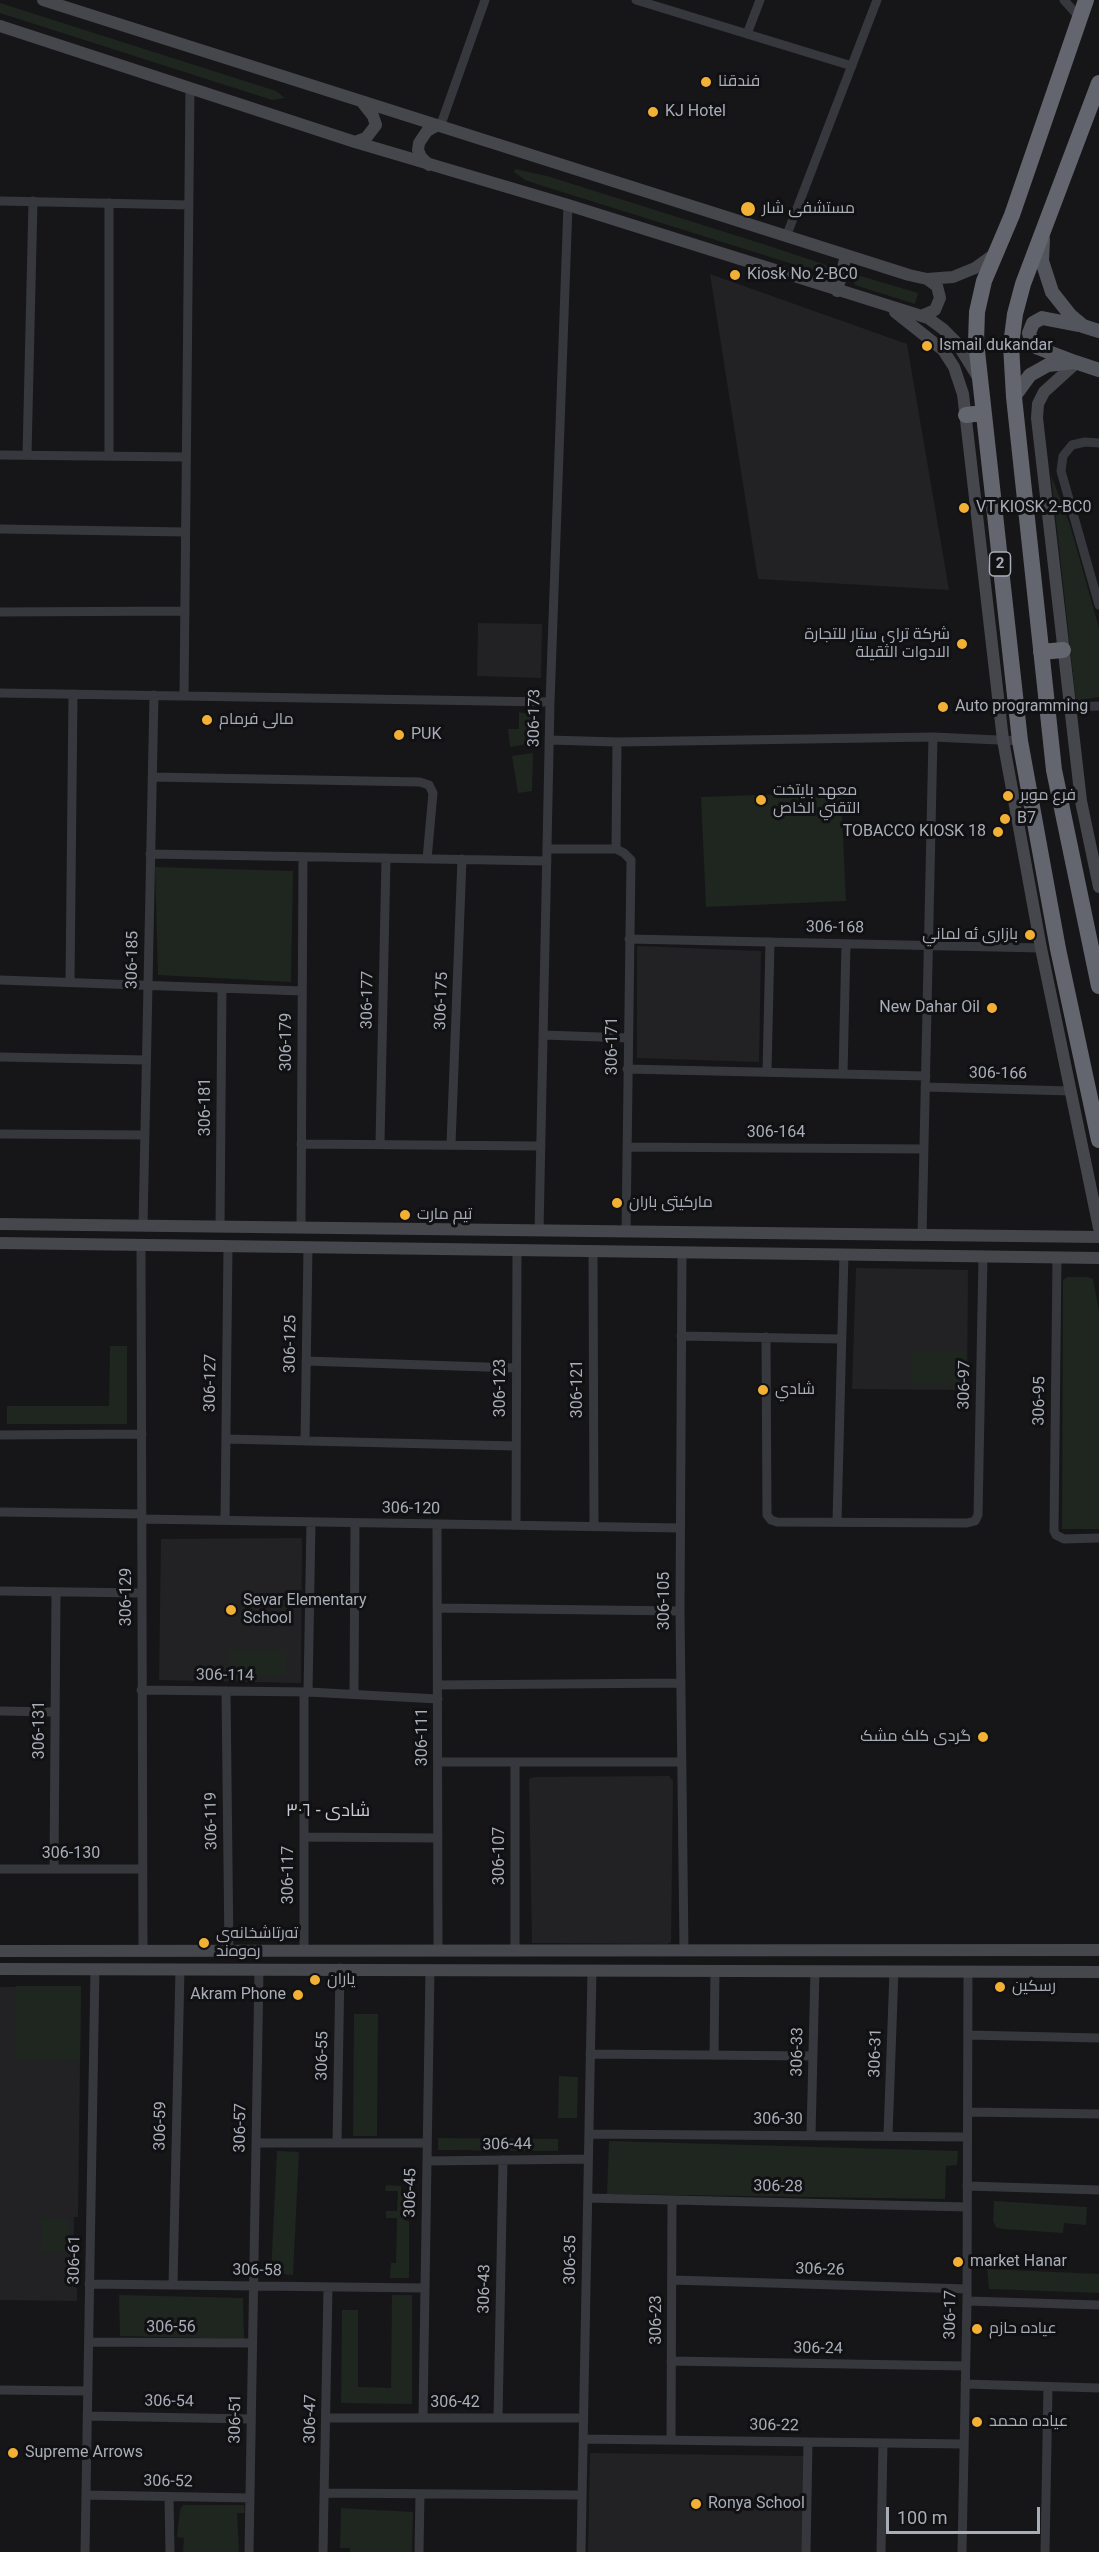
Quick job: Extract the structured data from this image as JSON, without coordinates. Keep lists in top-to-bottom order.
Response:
{
  "streets": {
    "highway": ["2"],
    "street": [
      "306-173",
      "306-168",
      "306-185",
      "306-177",
      "306-175",
      "306-179",
      "306-171",
      "306-166",
      "306-181",
      "306-164",
      "306-125",
      "306-127",
      "306-97",
      "306-123",
      "306-121",
      "306-95",
      "306-120",
      "306-129",
      "306-105",
      "306-114",
      "306-131",
      "306-111",
      "306-119",
      "306-130",
      "306-107",
      "306-117",
      "306-33",
      "306-31",
      "306-55",
      "306-30",
      "306-59",
      "306-57",
      "306-44",
      "306-28",
      "306-45",
      "306-61",
      "306-35",
      "306-26",
      "306-58",
      "306-43",
      "306-17",
      "306-23",
      "306-56",
      "306-24",
      "306-54",
      "306-42",
      "306-51",
      "306-47",
      "306-22",
      "306-52"
    ]
  },
  "crossings": [
    ["306-168", "306-171"],
    ["306-171", "306-164"],
    ["306-127", "306-120"],
    ["306-123", "306-120"],
    ["306-121", "306-120"],
    ["306-120", "306-129"],
    ["306-120", "306-105"],
    ["306-120", "306-111"],
    ["306-120", "306-117"],
    ["306-129", "306-114"],
    ["306-129", "306-130"],
    ["306-114", "306-111"],
    ["306-114", "306-119"],
    ["306-114", "306-117"],
    ["306-131", "306-130"],
    ["306-33", "306-30"],
    ["306-31", "306-30"],
    ["306-30", "306-35"],
    ["306-30", "306-17"],
    ["306-59", "306-58"],
    ["306-57", "306-58"],
    ["306-57", "306-51"],
    ["306-44", "306-45"],
    ["306-44", "306-35"],
    ["306-44", "306-43"],
    ["306-28", "306-35"],
    ["306-28", "306-17"],
    ["306-28", "306-23"],
    ["306-45", "306-58"],
    ["306-45", "306-42"],
    ["306-61", "306-58"],
    ["306-61", "306-56"],
    ["306-61", "306-54"],
    ["306-61", "306-52"],
    ["306-35", "306-42"],
    ["306-35", "306-22"],
    ["306-26", "306-17"],
    ["306-26", "306-23"],
    ["306-58", "306-51"],
    ["306-58", "306-47"],
    ["306-43", "306-42"],
    ["306-17", "306-24"],
    ["306-17", "306-22"],
    ["306-23", "306-24"],
    ["306-23", "306-22"],
    ["306-56", "306-51"],
    ["306-54", "306-51"],
    ["306-42", "306-47"],
    ["306-51", "306-52"]
  ],
  "districts": ["شادی - ٣٠٦"],
  "places": [
    "فندقنا",
    "KJ Hotel",
    "مستشفى شار",
    "Kiosk No 2-BC0",
    "Ismail dukandar",
    "VT KIOSK 2-BC0",
    "شركة ترای ستار للتجارة الادوات الثقيلة",
    "Auto programming",
    "مالى فرمام",
    "PUK",
    "فرع موبر",
    "معهد بايتخت التقني الخاص",
    "B7",
    "TOBACCO KIOSK 18",
    "بازارى ئه لماني",
    "New Dahar Oil",
    "ماركيتى باران",
    "تيم مارت",
    "شادي",
    "Sevar Elementary School",
    "گردی کلک مشک",
    "ته‌رتاشخانه‌ی ره‌وه‌ند",
    "یاران",
    "رسکین",
    "Akram Phone",
    "market Hanar",
    "عياده حازم",
    "عياده محمد",
    "Supreme Arrows",
    "Ronya School"
  ],
  "scale_bar": "100 m"
}
